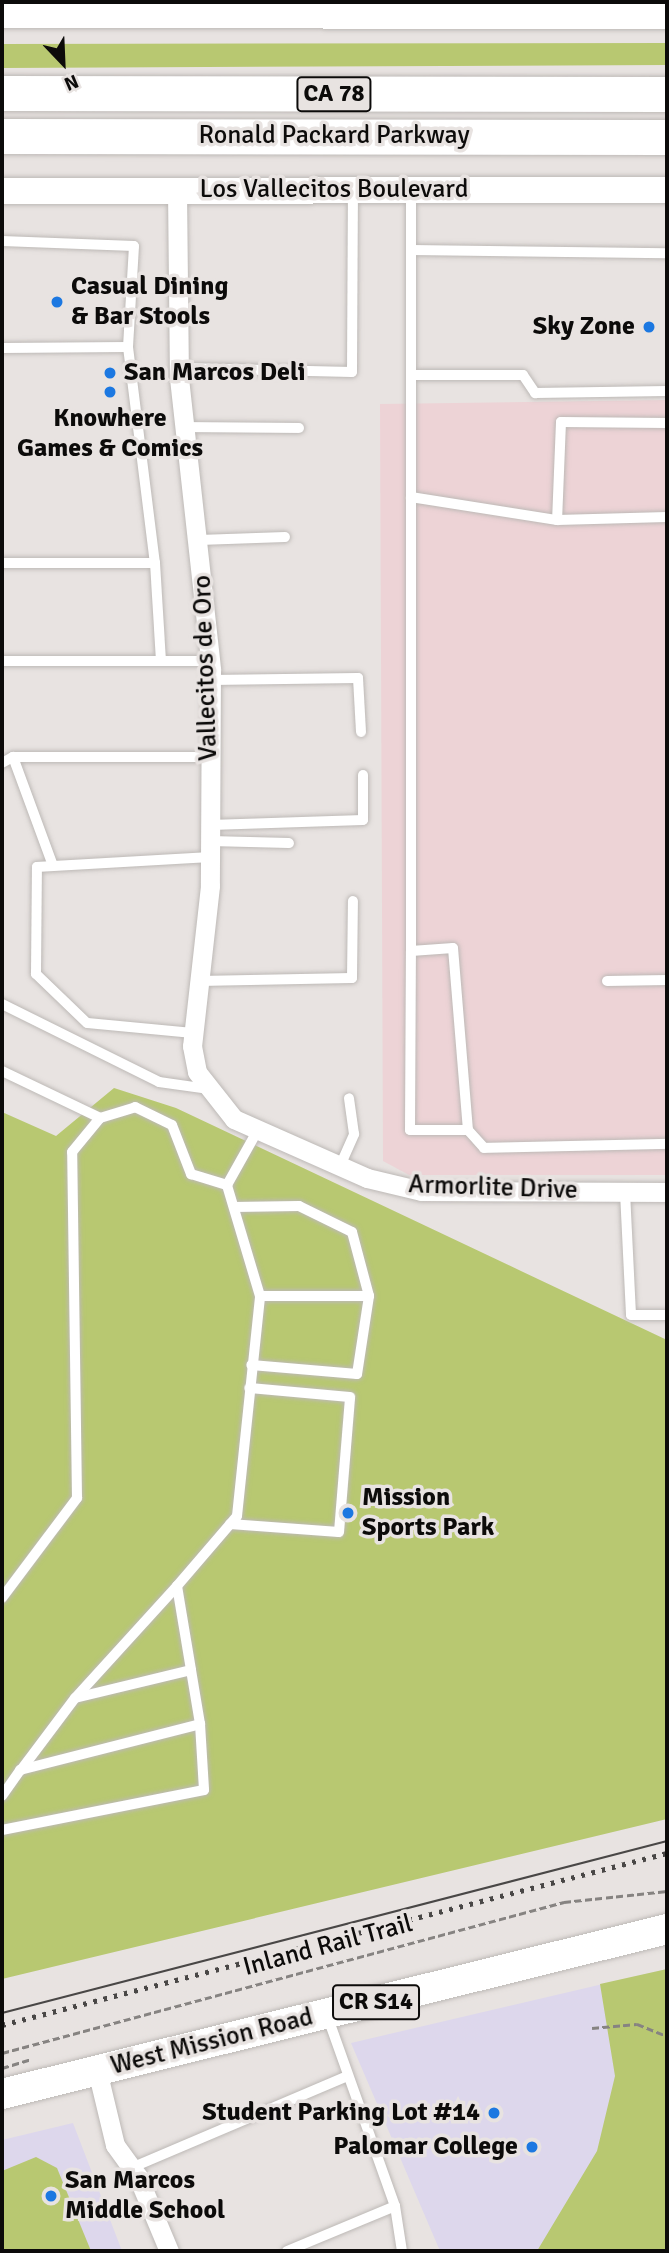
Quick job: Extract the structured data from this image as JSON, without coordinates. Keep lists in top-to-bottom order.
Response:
{
  "streets": {
    "highway": ["CA 78", "Ronald Packard Parkway"],
    "main road": ["Los Vallecitos Boulevard", "CR S14", "West Mission Road"],
    "street": ["Vallecitos de Oro", "Armorlite Drive"],
    "path": ["Inland Rail Trail"]
  },
  "crossings": [
    ["Los Vallecitos Boulevard", "Vallecitos de Oro"],
    ["Vallecitos de Oro", "Armorlite Drive"]
  ],
  "places": [
    "Casual Dining & Bar Stools",
    "Sky Zone",
    "San Marcos Deli",
    "Knowhere Games & Comics",
    "Mission Sports Park",
    "Student Parking Lot #14",
    "Palomar College",
    "San Marcos Middle School"
  ],
  "north": "bottom right"
}
